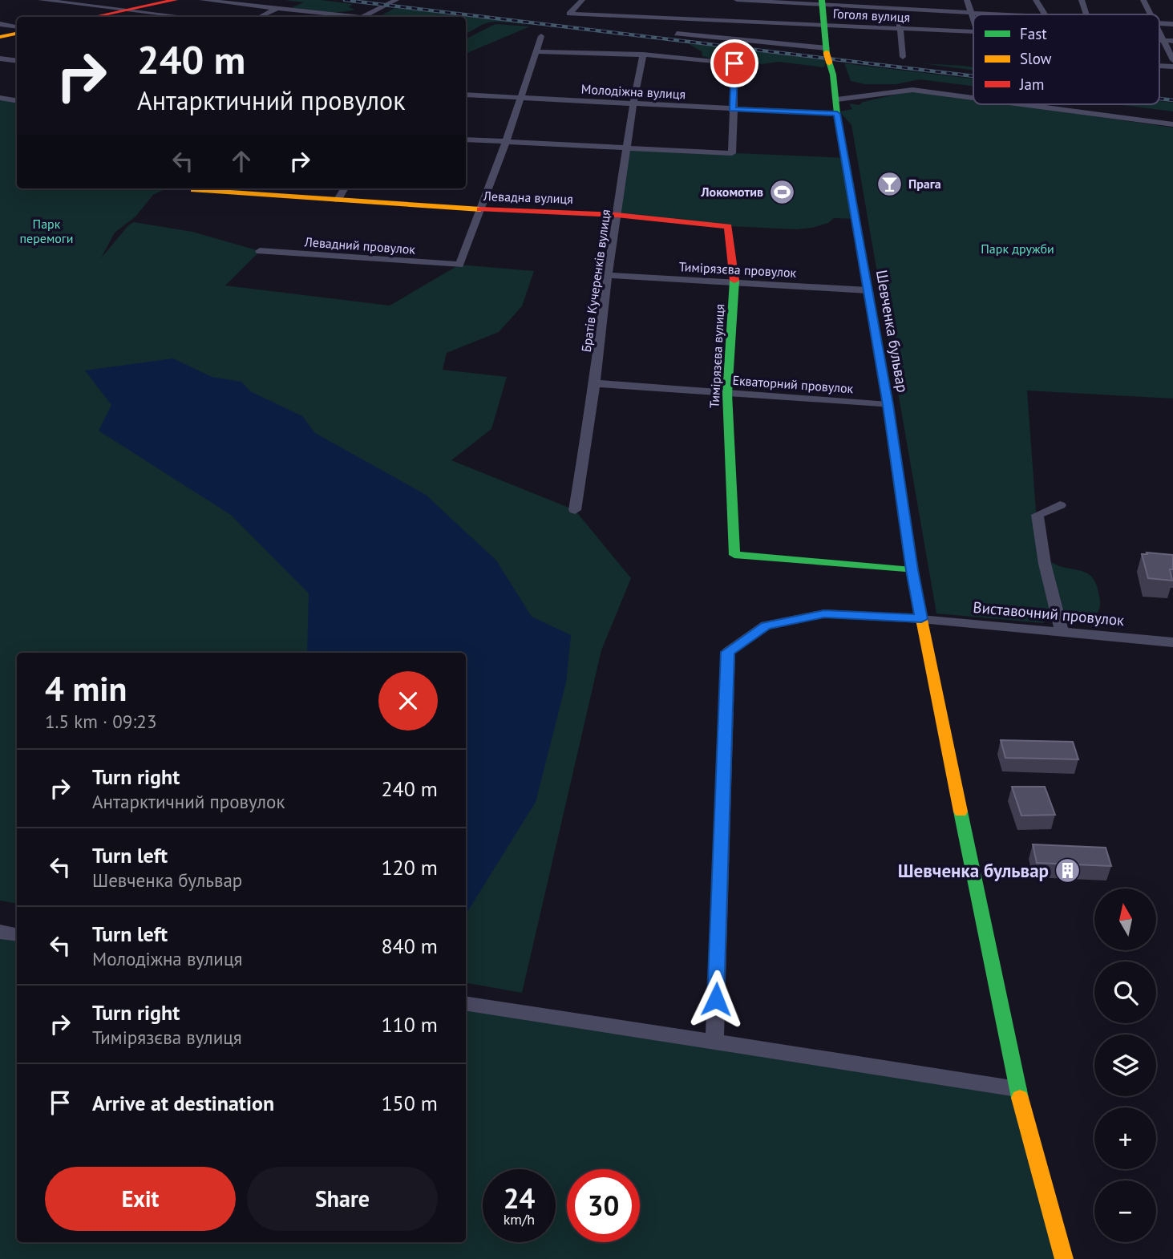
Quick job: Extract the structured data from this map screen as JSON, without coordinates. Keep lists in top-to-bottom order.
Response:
{
  "streets": {
    "street": [
      "Гоголя вулиця",
      "Молодіжна вулиця",
      "Левадна вулиця",
      "Левадний провулок",
      "Тимірязєва провулок",
      "Братів Кучеренків вулиця",
      "Шевченка бульвар",
      "Тимірязєва вулиця",
      "Екваторний провулок",
      "Виставочний провулок"
    ]
  },
  "crossings": [
    ["Гоголя вулиця", "Шевченка бульвар"],
    ["Молодіжна вулиця", "Братів Кучеренків вулиця"],
    ["Молодіжна вулиця", "Шевченка бульвар"],
    ["Левадна вулиця", "Левадний провулок"],
    ["Левадна вулиця", "Братів Кучеренків вулиця"],
    ["Левадна вулиця", "Тимірязєва вулиця"],
    ["Тимірязєва провулок", "Братів Кучеренків вулиця"],
    ["Тимірязєва провулок", "Шевченка бульвар"],
    ["Тимірязєва провулок", "Тимірязєва вулиця"],
    ["Братів Кучеренків вулиця", "Екваторний провулок"],
    ["Шевченка бульвар", "Тимірязєва вулиця"],
    ["Шевченка бульвар", "Екваторний провулок"],
    ["Шевченка бульвар", "Виставочний провулок"],
    ["Тимірязєва вулиця", "Екваторний провулок"]
  ],
  "parks": ["Парк перемоги", "Парк дружби"],
  "places": {
    "bar": ["Прага"],
    "sports": ["Локомотив"],
    "building": ["Шевченка бульвар"]
  },
  "legend": ["Fast", "Slow", "Jam"],
  "north": "top",
  "page": {
    "turn": ["240 m", "Антарктичний провулок"],
    "heading": ["4 min", "1.5 km · 09:23"],
    "list": [
      {
        "name": "Turn right",
        "note": "Антарктичний провулок",
        "value": "240 m"
      },
      {
        "name": "Turn left",
        "note": "Шевченка бульвар",
        "value": "120 m"
      },
      {
        "name": "Turn left",
        "note": "Молодіжна вулиця",
        "value": "840 m"
      },
      {
        "name": "Turn right",
        "note": "Тимірязєва вулиця",
        "value": "110 m"
      },
      {
        "name": "Arrive at destination",
        "value": "150 m"
      }
    ],
    "map_buttons": ["+", "−"],
    "buttons": ["Exit", "Share"],
    "speed": "24 km/h",
    "limit": "30"
  }
}
